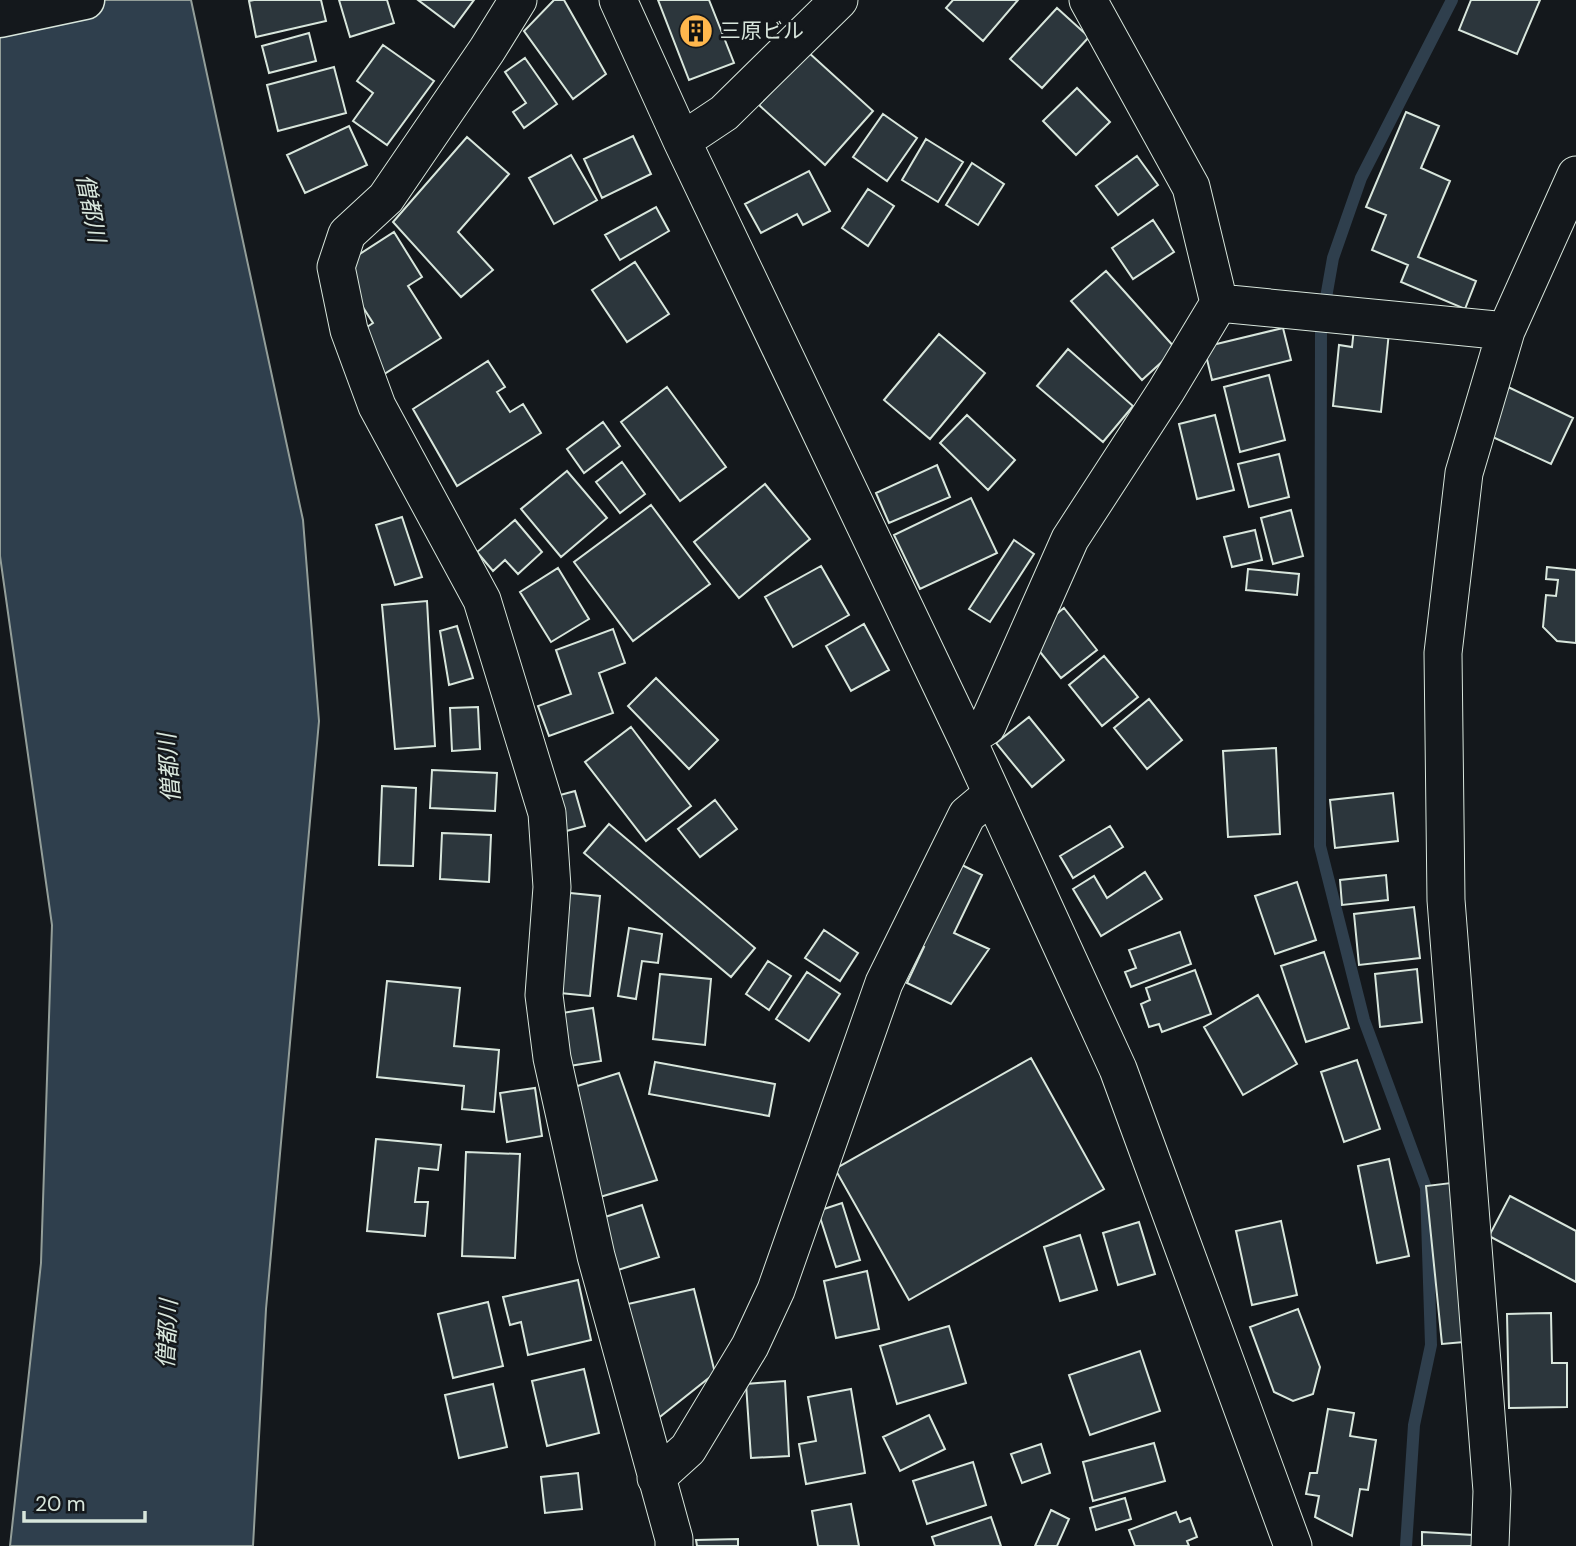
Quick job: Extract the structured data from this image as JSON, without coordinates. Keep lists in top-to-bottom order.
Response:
{
  "water": ["僧都川"],
  "places": {
    "building": ["三原ビル"]
  },
  "scale_bar": "20 m"
}
